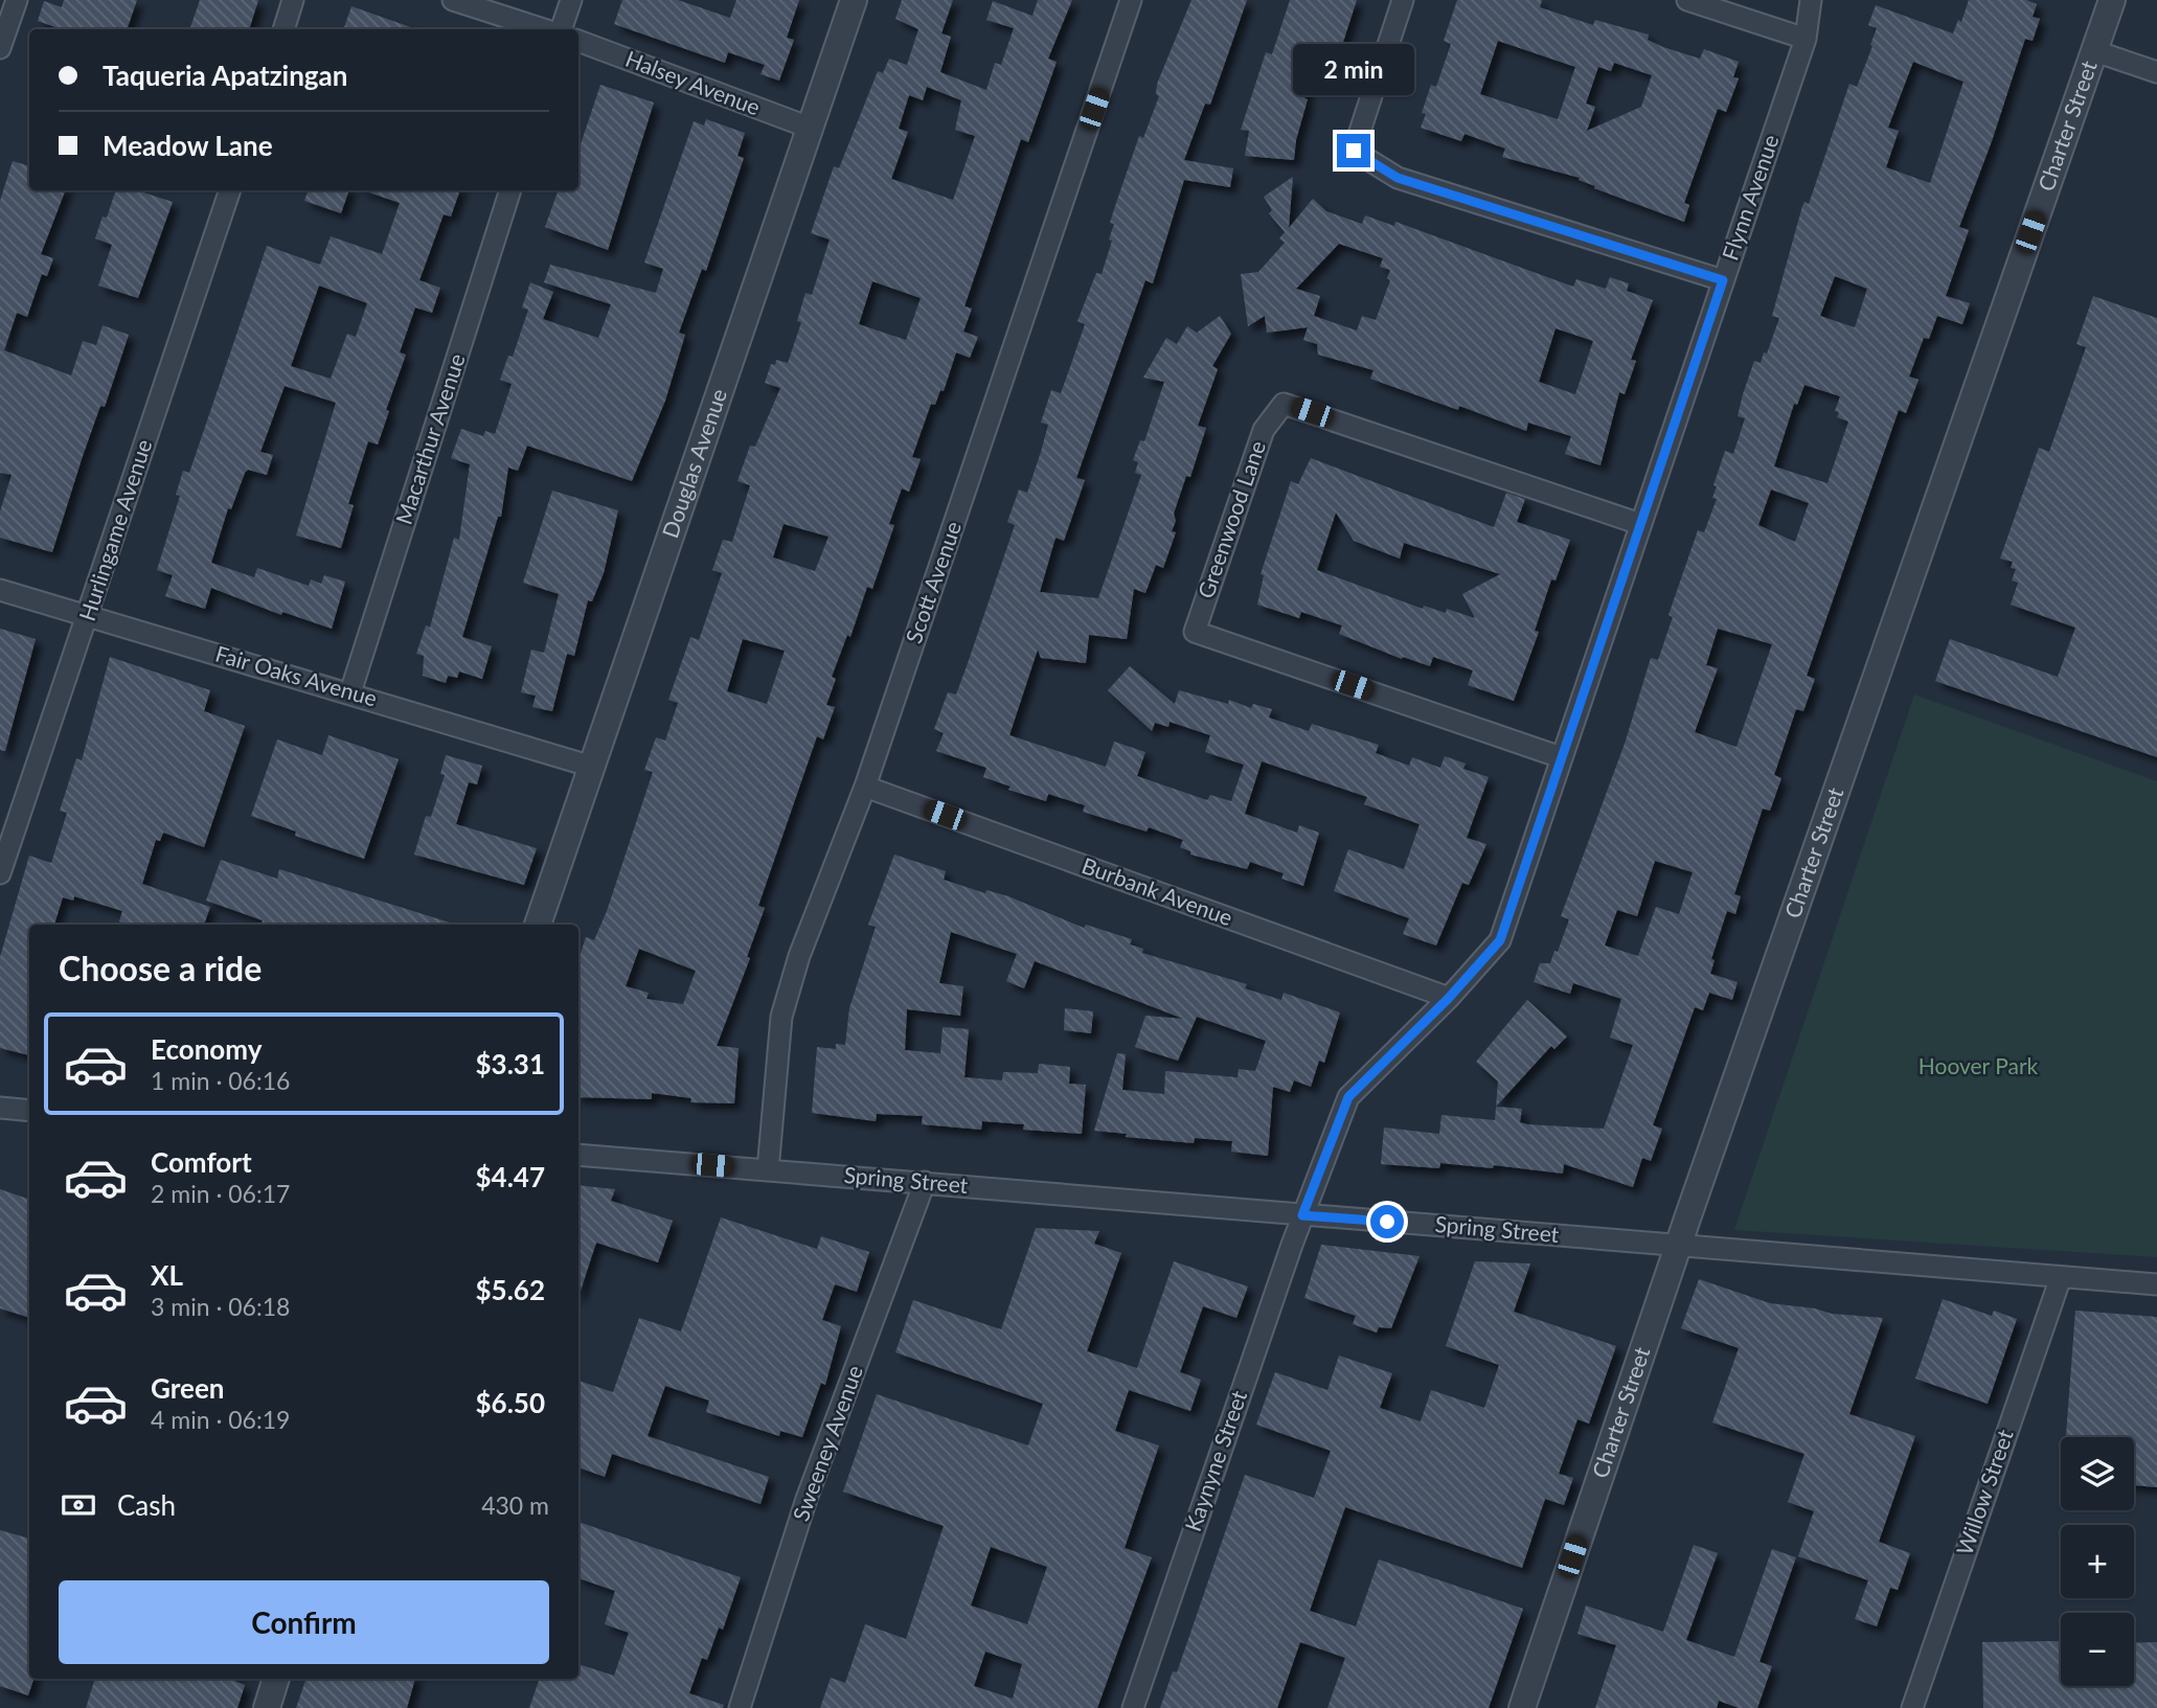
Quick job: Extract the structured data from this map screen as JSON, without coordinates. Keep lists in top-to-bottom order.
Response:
{
  "streets": {
    "street": [
      "Halsey Avenue",
      "Charter Street",
      "Flynn Avenue",
      "Macarthur Avenue",
      "Douglas Avenue",
      "Greenwood Lane",
      "Hurlingame Avenue",
      "Scott Avenue",
      "Fair Oaks Avenue",
      "Burbank Avenue",
      "Spring Street",
      "Sweeney Avenue",
      "Kaynyne Street",
      "Willow Street"
    ]
  },
  "crossings": [
    ["Halsey Avenue", "Douglas Avenue"],
    ["Charter Street", "Spring Street"],
    ["Flynn Avenue", "Greenwood Lane"],
    ["Flynn Avenue", "Burbank Avenue"],
    ["Flynn Avenue", "Spring Street"],
    ["Flynn Avenue", "Kaynyne Street"],
    ["Macarthur Avenue", "Fair Oaks Avenue"],
    ["Douglas Avenue", "Fair Oaks Avenue"],
    ["Hurlingame Avenue", "Fair Oaks Avenue"],
    ["Scott Avenue", "Burbank Avenue"],
    ["Scott Avenue", "Spring Street"],
    ["Spring Street", "Sweeney Avenue"],
    ["Spring Street", "Kaynyne Street"],
    ["Spring Street", "Willow Street"]
  ],
  "parks": ["Hoover Park"],
  "page": {
    "banner": ["Taqueria Apatzingan", "Meadow Lane"],
    "bubble": "2 min",
    "heading": "Choose a ride",
    "list": [
      {
        "name": "Economy",
        "note": "1 min · 06:16",
        "value": "$3.31"
      },
      {
        "name": "Comfort",
        "note": "2 min · 06:17",
        "value": "$4.47"
      },
      {
        "name": "XL",
        "note": "3 min · 06:18",
        "value": "$5.62"
      },
      {
        "name": "Green",
        "note": "4 min · 06:19",
        "value": "$6.50"
      }
    ],
    "map_buttons": ["+", "−"],
    "pay": ["Cash", "430 m"],
    "buttons": "Confirm"
  }
}
